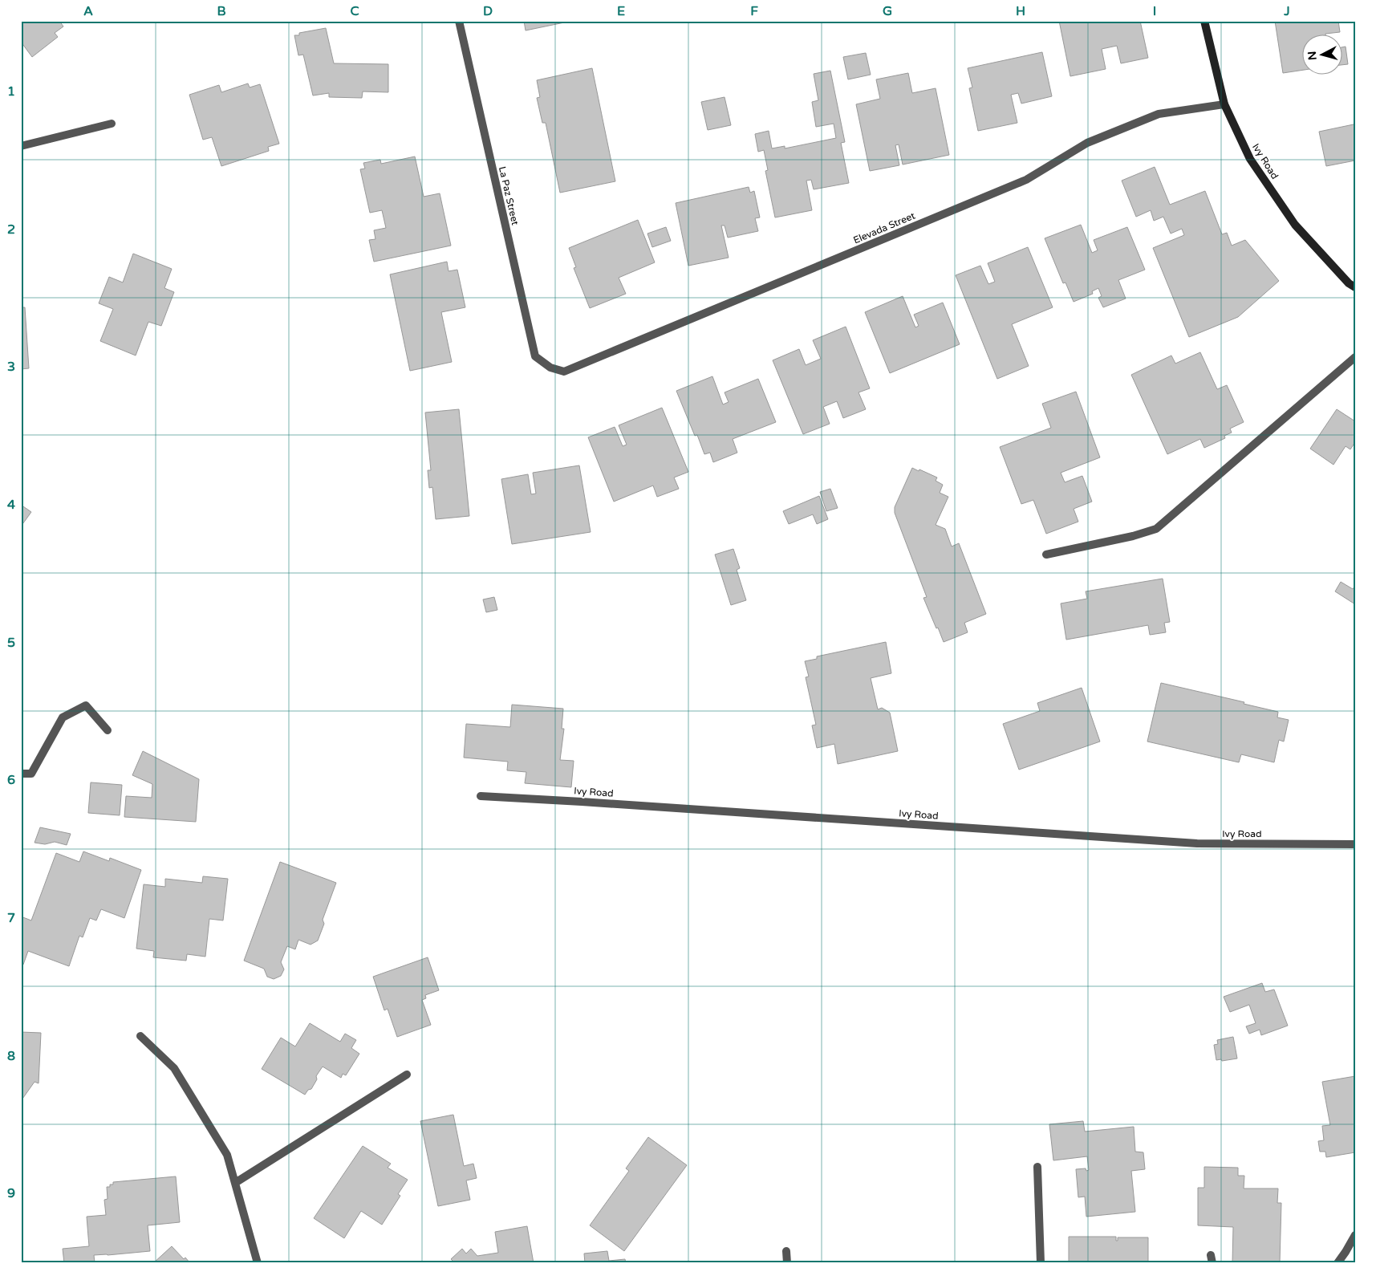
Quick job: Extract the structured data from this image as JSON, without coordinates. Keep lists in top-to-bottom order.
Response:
{
  "streets": {
    "street": ["Ivy Road", "La Paz Street", "Elevada Street"]
  },
  "crossings": [
    ["Ivy Road", "Elevada Street"],
    ["La Paz Street", "Elevada Street"]
  ],
  "north": "left",
  "grid": {
    "columns": [
      "A",
      "B",
      "C",
      "D",
      "E",
      "F",
      "G",
      "H",
      "I",
      "J"
    ],
    "rows": [
      "1",
      "2",
      "3",
      "4",
      "5",
      "6",
      "7",
      "8",
      "9"
    ]
  }
}
